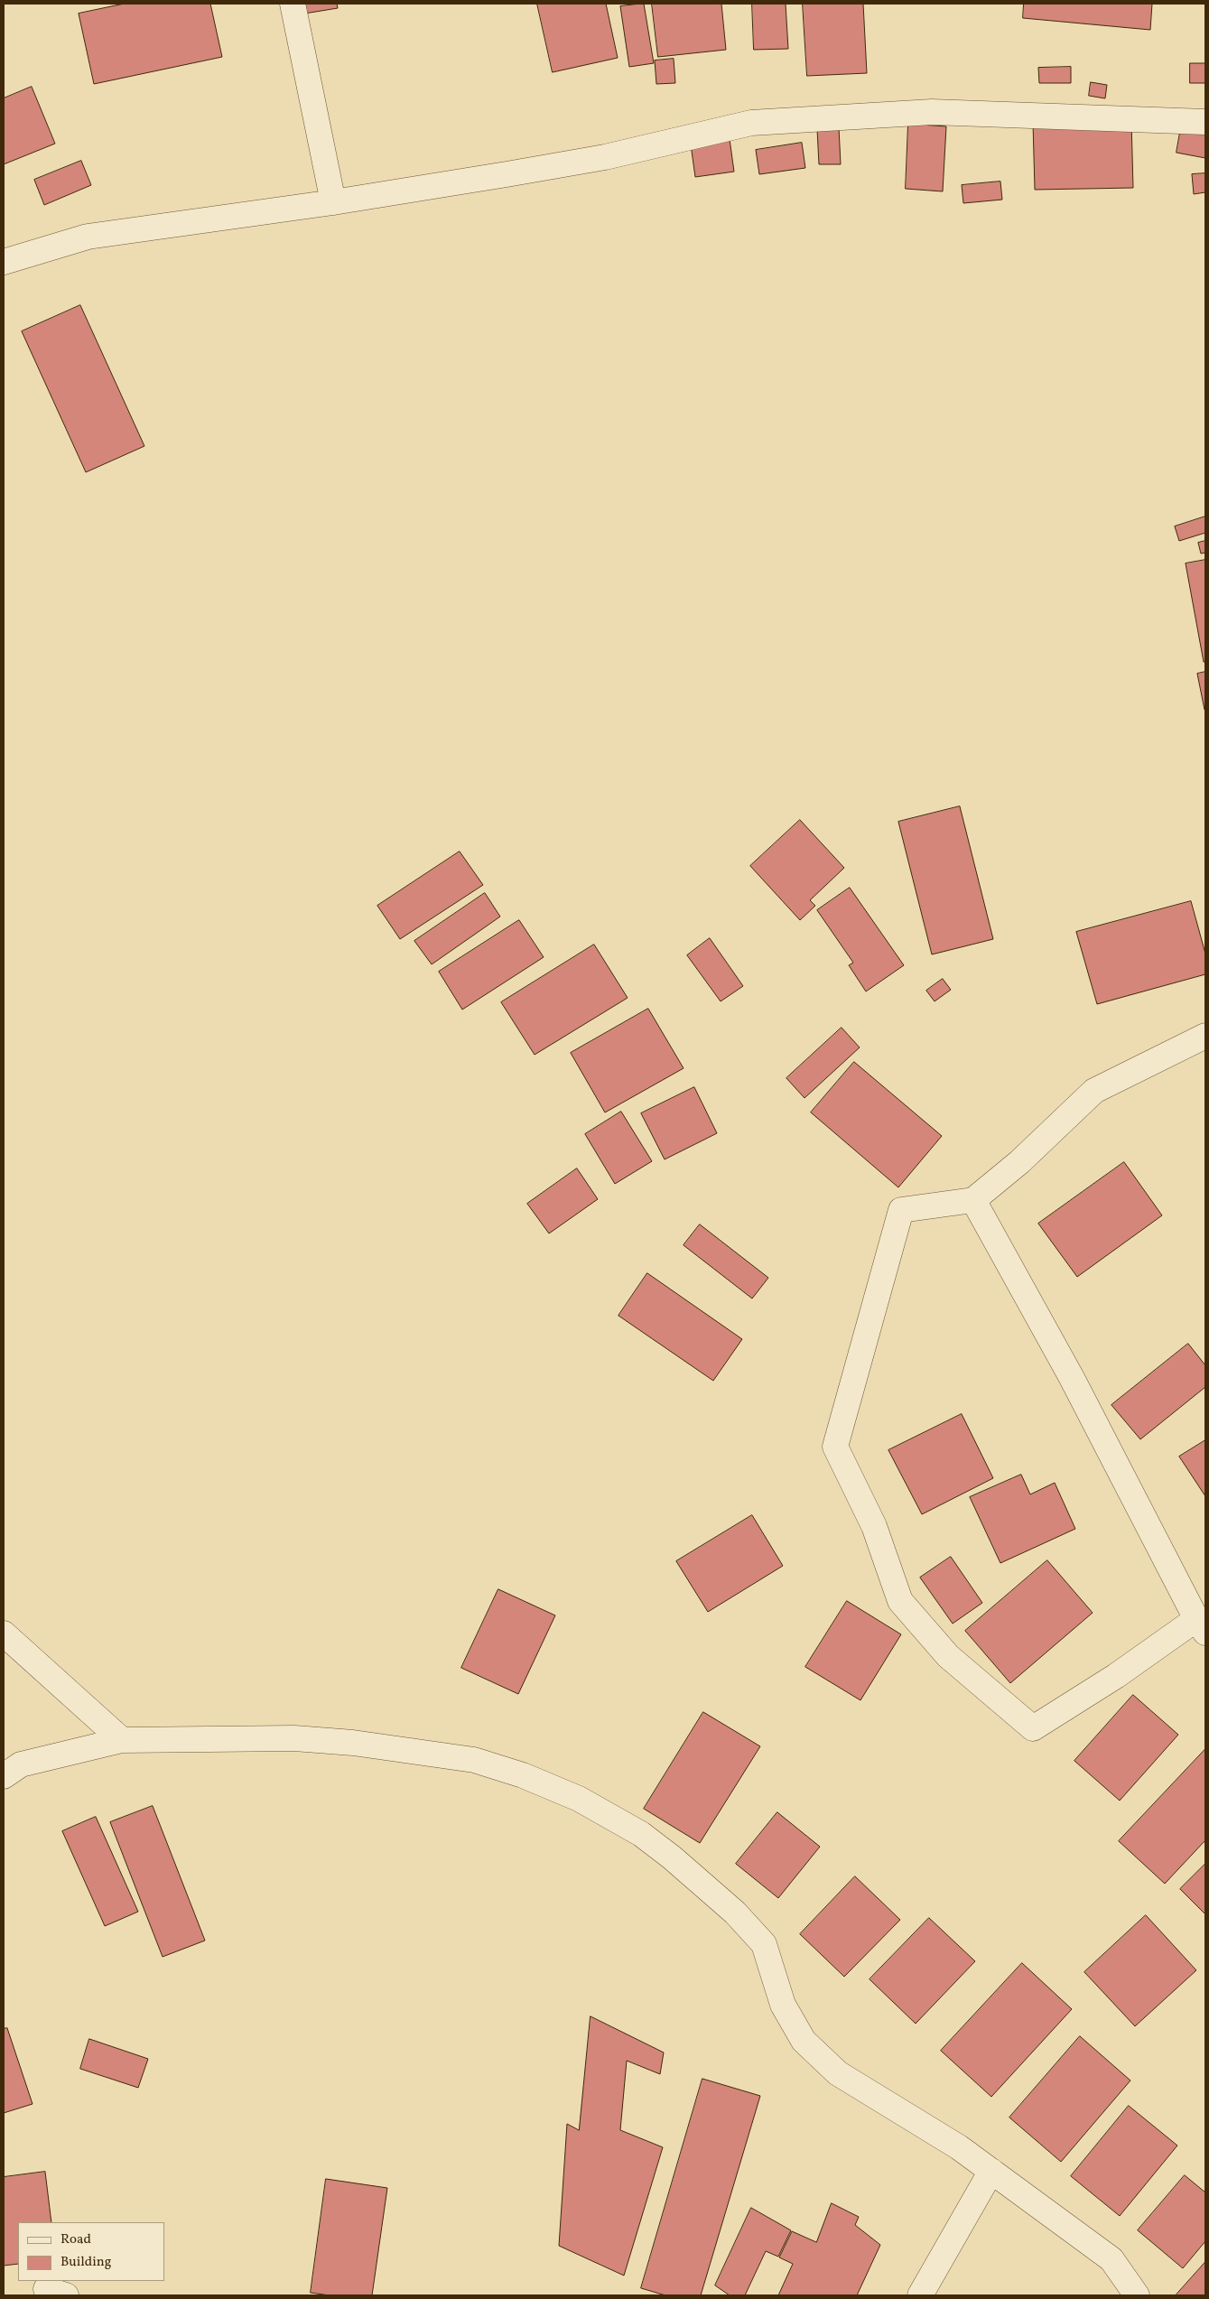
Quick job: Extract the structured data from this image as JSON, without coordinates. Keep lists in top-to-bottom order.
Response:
{
  "legend": ["Road", "Building"]
}
